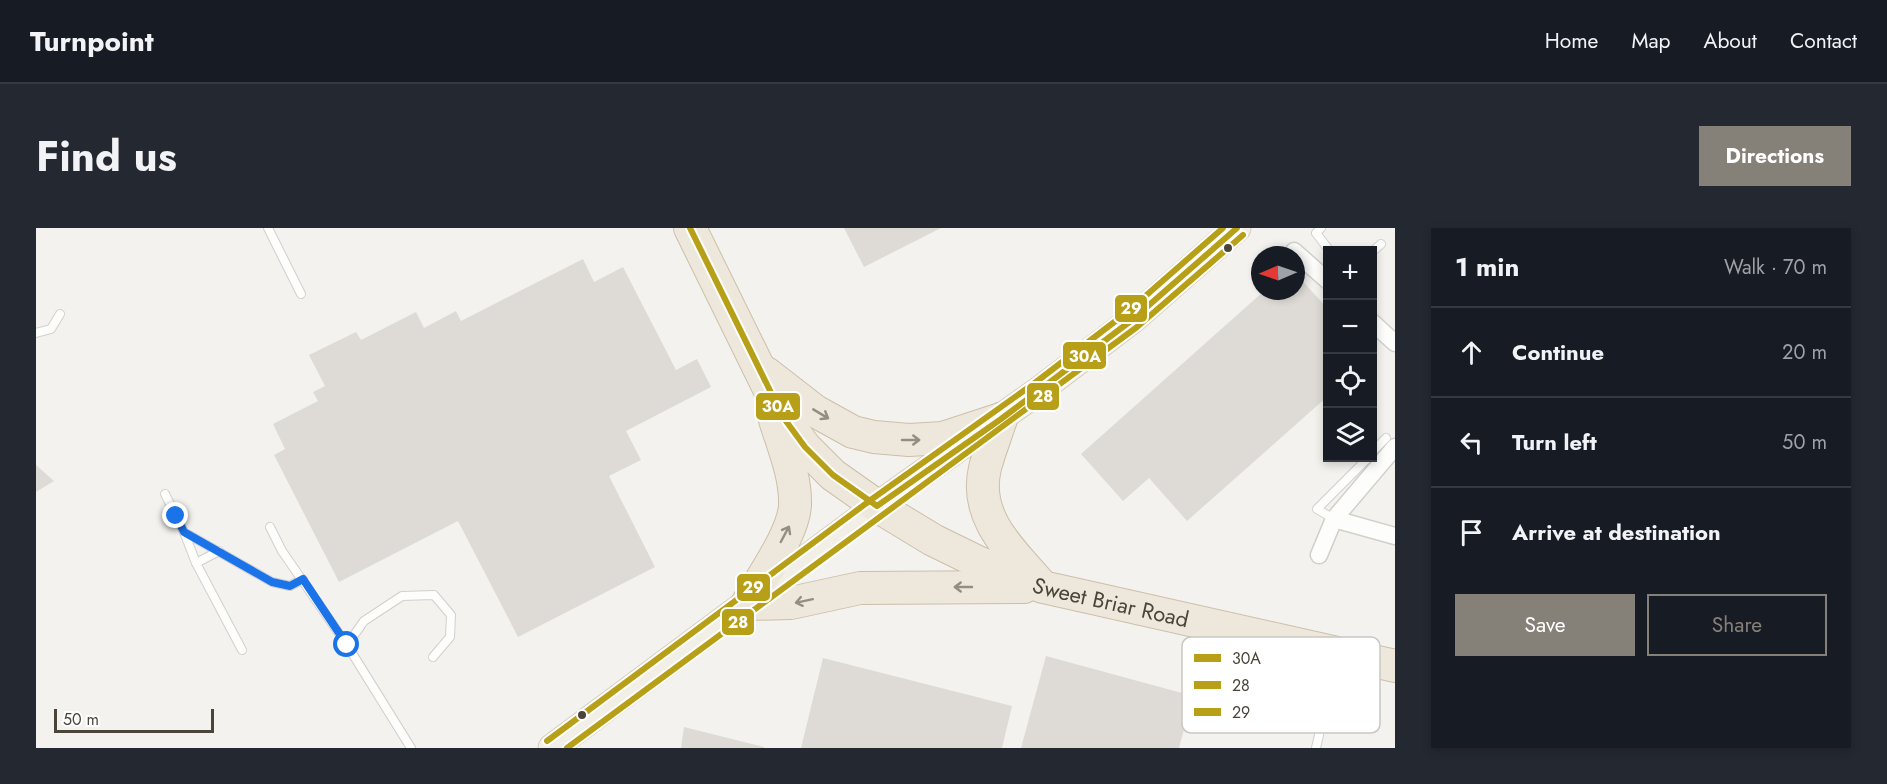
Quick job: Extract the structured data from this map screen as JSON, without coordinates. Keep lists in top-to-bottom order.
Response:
{
  "streets": {
    "highway": ["Sweet Briar Road"]
  },
  "lines": ["transit line 30A", "transit line 29", "transit line 28"],
  "legend": ["30A", "28", "29"],
  "scale_bar": "50 m",
  "north": "left",
  "page": {
    "header": "Turnpoint",
    "nav": [
      "Home",
      "Map",
      "About",
      "Contact"
    ],
    "title": "Find us",
    "buttons": [
      "Directions",
      ["Save", "Share"]
    ],
    "heading": ["1 min", "Walk · 70 m"],
    "map_buttons": ["+", "−"],
    "list": [
      ["Continue", "20 m"],
      ["Turn left", "50 m"],
      "Arrive at destination"
    ],
    "scale": "50 m"
  }
}
